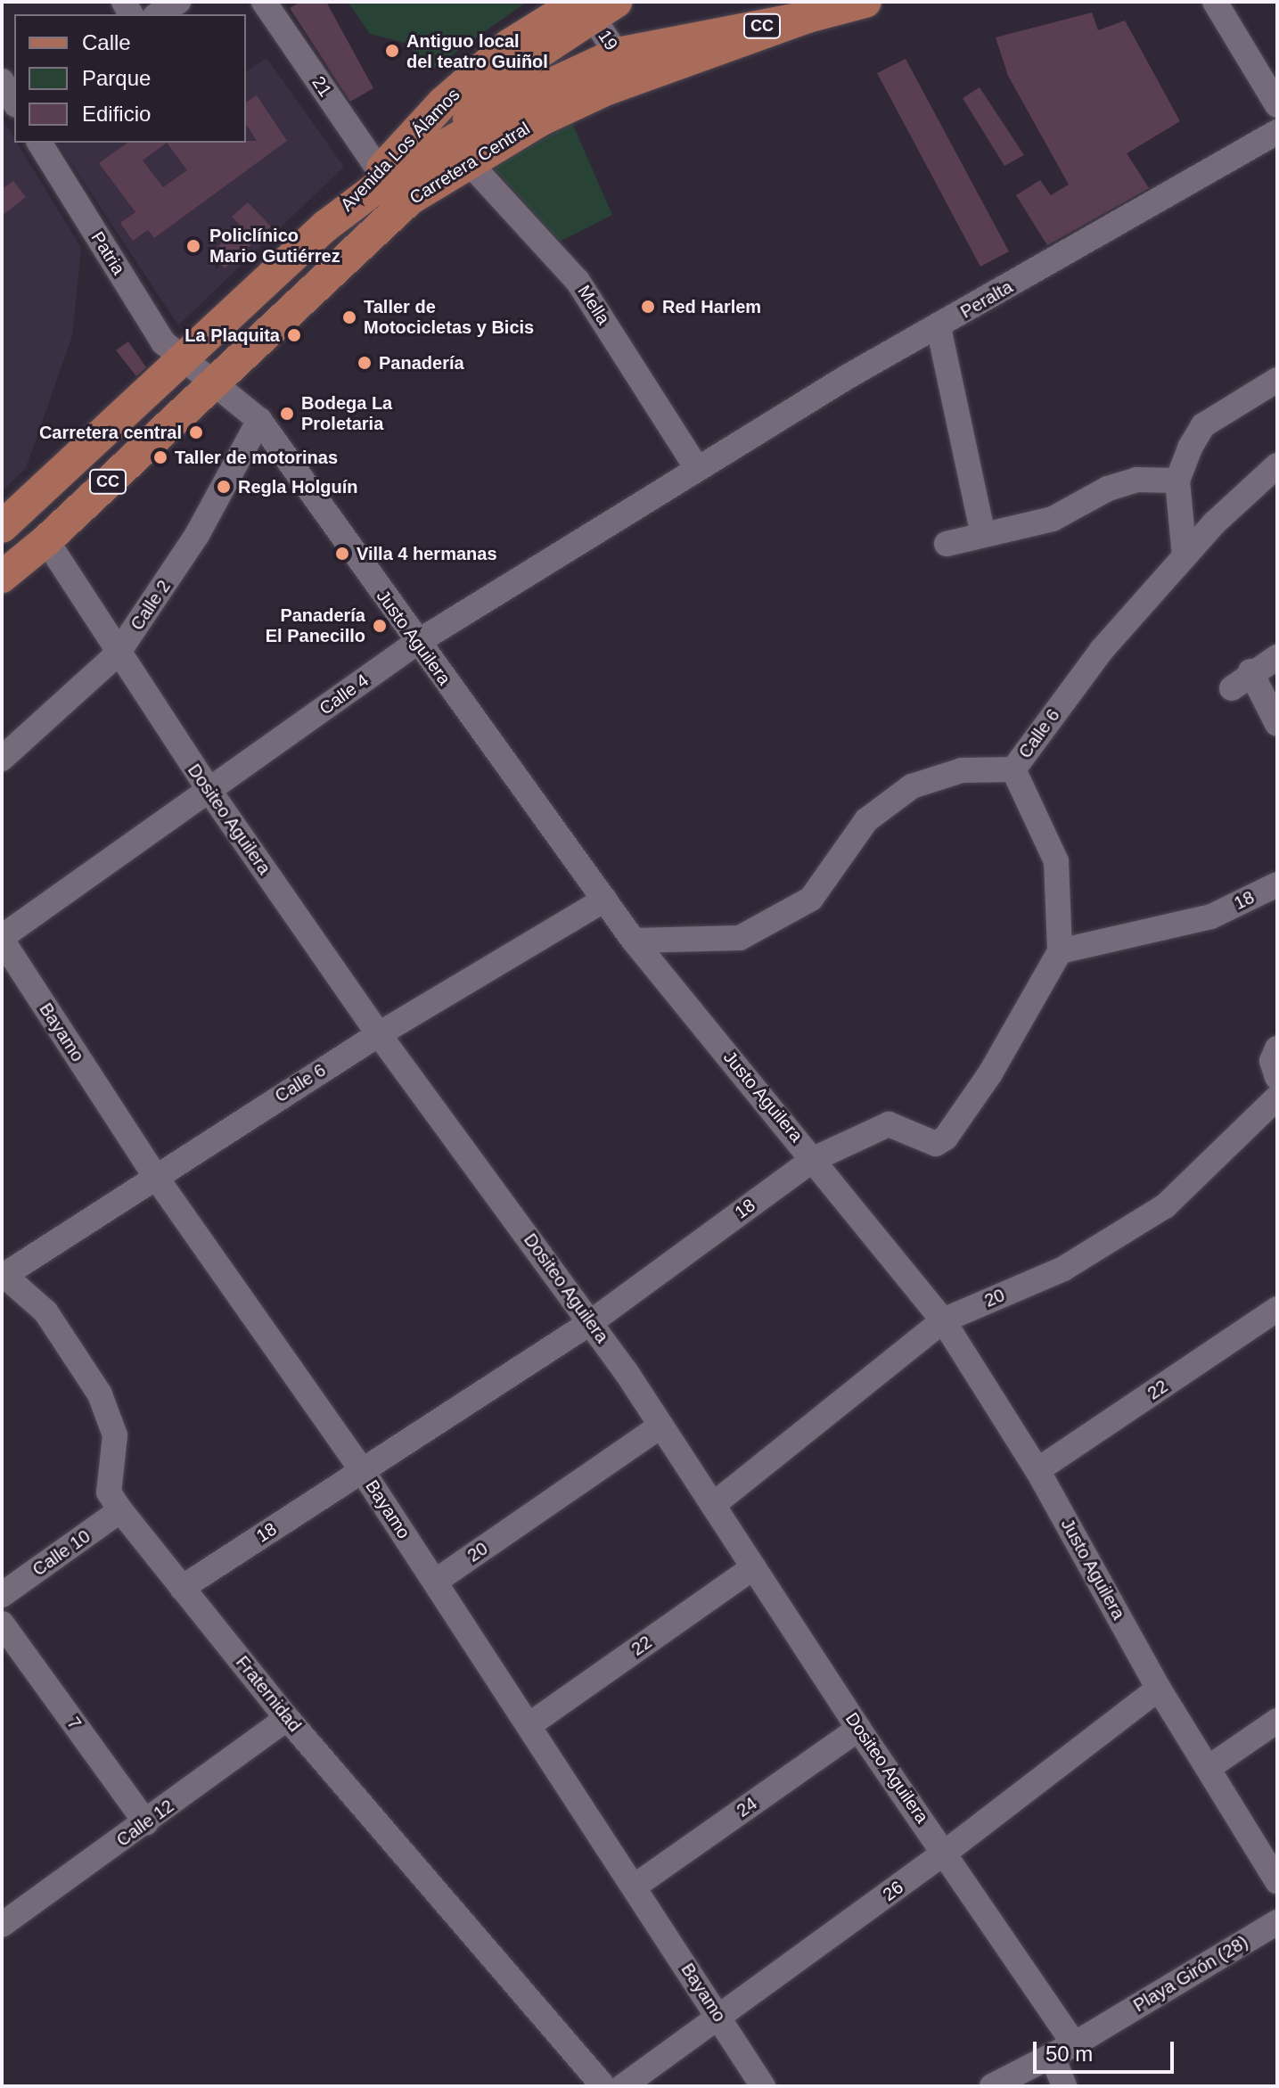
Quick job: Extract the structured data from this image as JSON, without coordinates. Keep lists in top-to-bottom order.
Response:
{
  "streets": {
    "main road": ["CC", "Avenida Los Álamos", "Carretera Central"],
    "street": [
      "19",
      "21",
      "Patria",
      "Peralta",
      "Mella",
      "Calle 2",
      "Justo Aguilera",
      "Calle 4",
      "Calle 6",
      "Dositeo Aguilera",
      "18",
      "Bayamo",
      "20",
      "22",
      "Calle 10",
      "Fraternidad",
      "7",
      "24",
      "Calle 12",
      "26",
      "Playa Girón (28)"
    ]
  },
  "crossings": [
    ["19", "Avenida Los Álamos"],
    ["19", "Carretera Central"],
    ["21", "Avenida Los Álamos"],
    ["Avenida Los Álamos", "Carretera Central"],
    ["Avenida Los Álamos", "Mella"],
    ["Carretera Central", "Patria"],
    ["Carretera Central", "Mella"],
    ["Carretera Central", "Justo Aguilera"],
    ["Carretera Central", "Dositeo Aguilera"],
    ["Patria", "Justo Aguilera"],
    ["Peralta", "Mella"],
    ["Peralta", "Calle 4"],
    ["Mella", "Calle 4"],
    ["Calle 2", "Justo Aguilera"],
    ["Calle 2", "Dositeo Aguilera"],
    ["Justo Aguilera", "Calle 4"],
    ["Justo Aguilera", "Calle 6"],
    ["Justo Aguilera", "18"],
    ["Justo Aguilera", "20"],
    ["Justo Aguilera", "22"],
    ["Justo Aguilera", "26"],
    ["Calle 4", "Dositeo Aguilera"],
    ["Calle 4", "Bayamo"],
    ["Calle 6", "Dositeo Aguilera"],
    ["Calle 6", "Bayamo"],
    ["Calle 6", "Fraternidad"],
    ["Dositeo Aguilera", "18"],
    ["Dositeo Aguilera", "20"],
    ["Dositeo Aguilera", "22"],
    ["Dositeo Aguilera", "24"],
    ["Dositeo Aguilera", "26"],
    ["Dositeo Aguilera", "Playa Girón (28)"],
    ["18", "Bayamo"],
    ["18", "Fraternidad"],
    ["Bayamo", "20"],
    ["Bayamo", "22"],
    ["Bayamo", "24"],
    ["Bayamo", "26"],
    ["Calle 10", "Fraternidad"],
    ["Fraternidad", "Calle 12"],
    ["7", "Calle 12"]
  ],
  "places": [
    "Antiguo local del teatro Guiñol",
    "Policlínico Mario Gutiérrez",
    "Red Harlem",
    "Taller de Motocicletas y Bicis",
    "La Plaquita",
    "Panadería",
    "Bodega La Proletaria",
    "Carretera central",
    "Taller de motorinas",
    "Regla Holguín",
    "Villa 4 hermanas",
    "Panadería El Panecillo"
  ],
  "legend": ["Calle", "Parque", "Edificio"],
  "scale_bar": "50 m"
}
